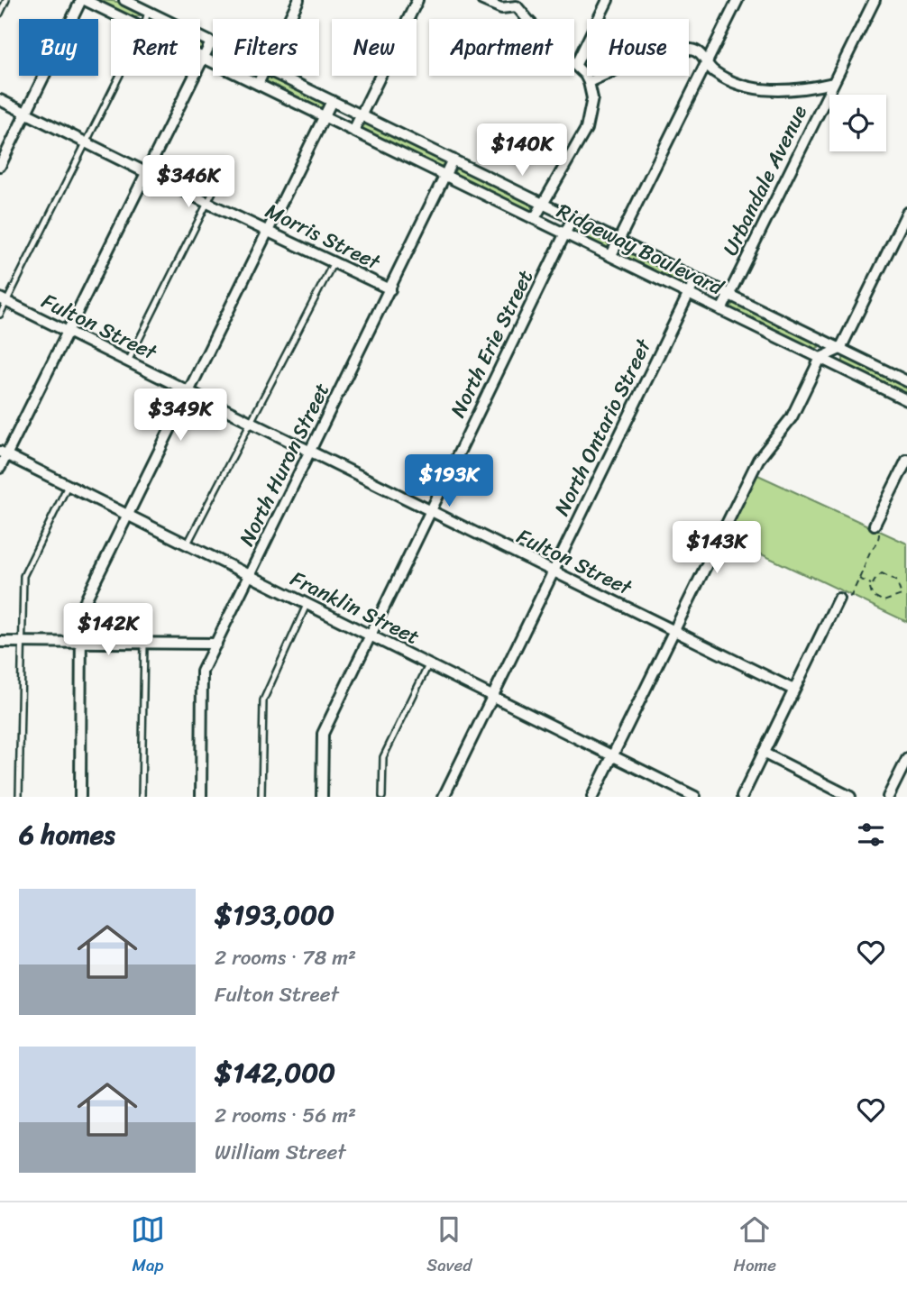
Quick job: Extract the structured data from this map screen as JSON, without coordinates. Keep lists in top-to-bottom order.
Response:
{
  "streets": {
    "street": [
      "Urbandale Avenue",
      "Morris Street",
      "Ridgeway Boulevard",
      "Fulton Street",
      "North Erie Street",
      "North Ontario Street",
      "North Huron Street",
      "Franklin Street"
    ]
  },
  "crossings": [
    ["Urbandale Avenue", "Ridgeway Boulevard"],
    ["Morris Street", "North Huron Street"],
    ["Ridgeway Boulevard", "North Erie Street"],
    ["Ridgeway Boulevard", "North Ontario Street"],
    ["Ridgeway Boulevard", "North Huron Street"],
    ["Fulton Street", "North Erie Street"],
    ["Fulton Street", "North Ontario Street"],
    ["Fulton Street", "North Huron Street"],
    ["North Erie Street", "Franklin Street"],
    ["North Ontario Street", "Franklin Street"],
    ["North Huron Street", "Franklin Street"]
  ],
  "page": {
    "chip": [
      "Buy",
      "Rent",
      "Filters",
      "New",
      "Apartment",
      "House"
    ],
    "price": [
      "$140K",
      "$346K",
      "$349K",
      "$193K",
      "$143K",
      "$142K"
    ],
    "heading": "6 homes",
    "list": [
      {
        "name": "$193,000",
        "note": "2 rooms · 78 m² · Fulton Street"
      },
      {
        "name": "$142,000",
        "note": "2 rooms · 56 m² · William Street"
      }
    ],
    "tabs": ["Map", "Saved", "Home"]
  }
}
